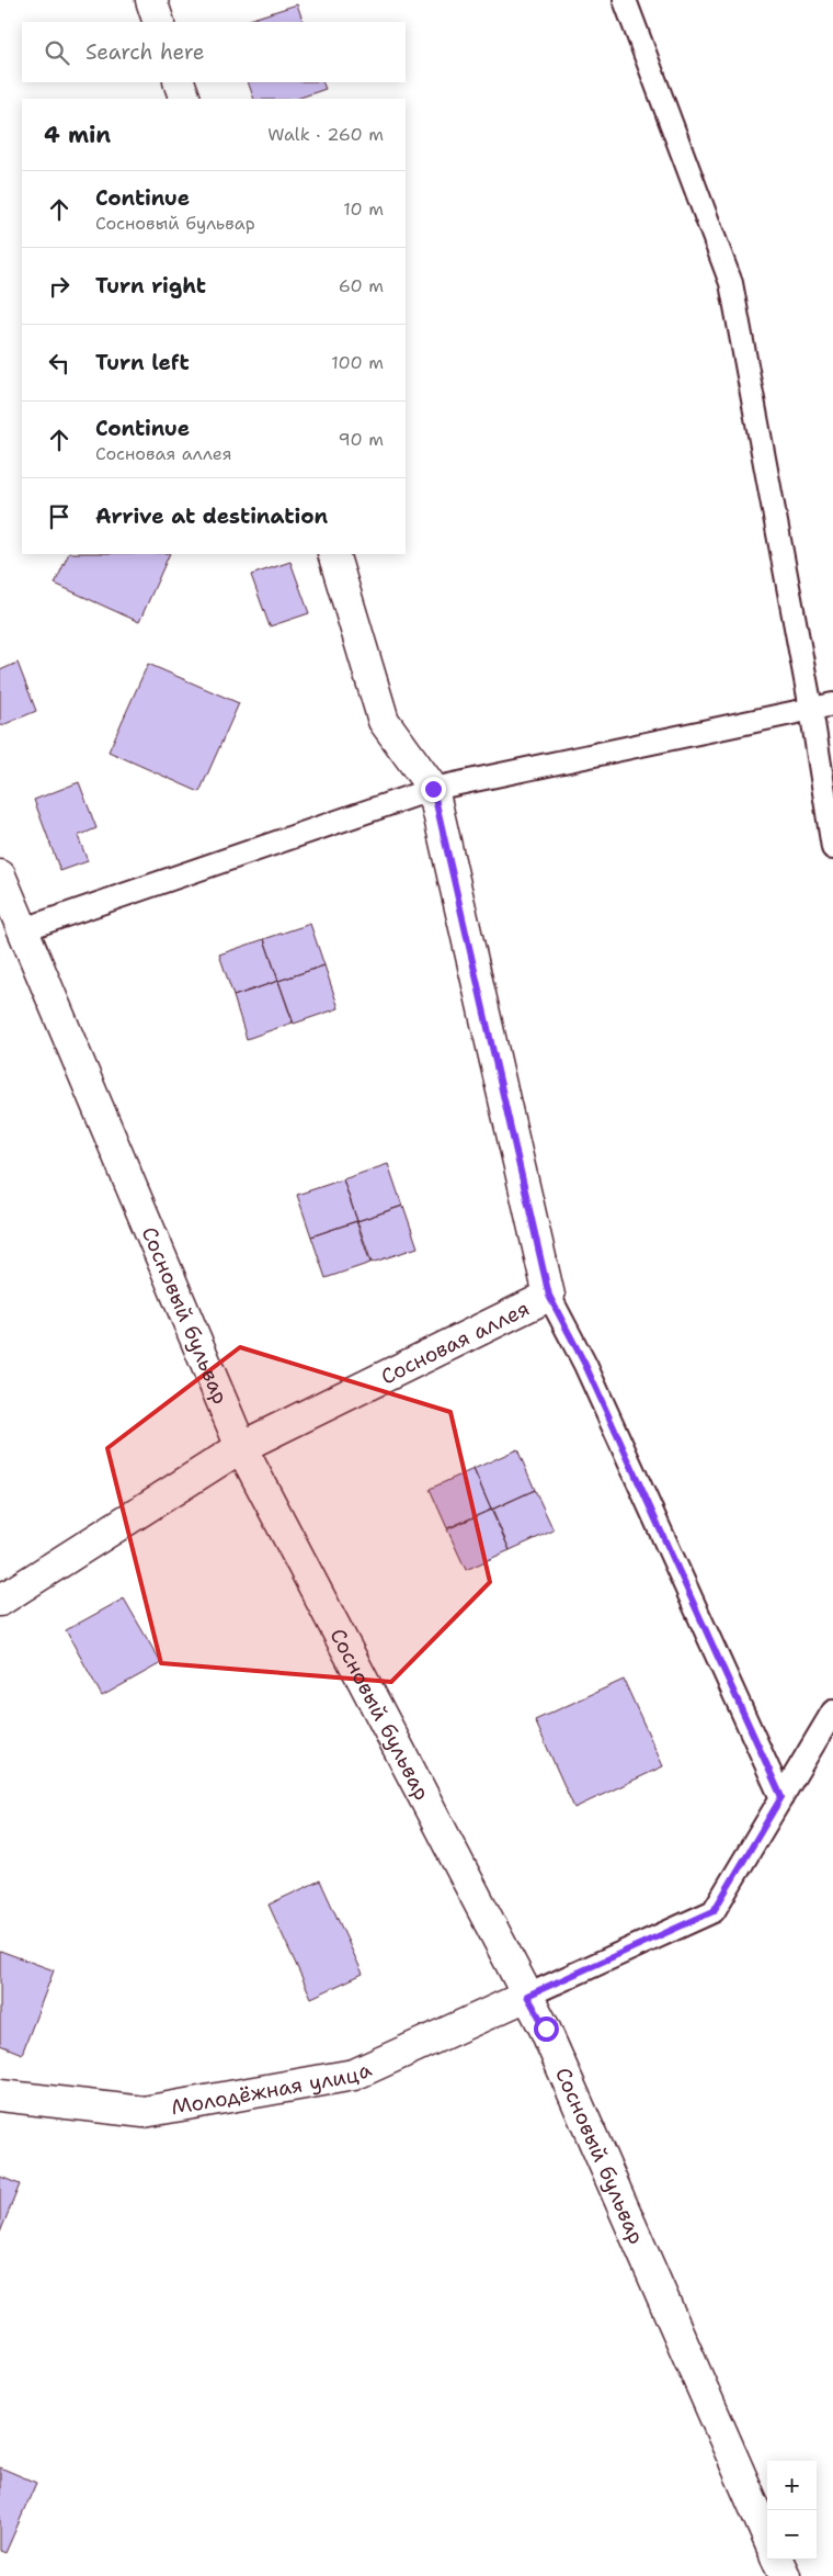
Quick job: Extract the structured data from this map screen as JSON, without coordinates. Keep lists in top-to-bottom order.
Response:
{
  "streets": {
    "street": ["Сосновый бульвар", "Сосновая аллея", "Молодёжная улица"]
  },
  "crossings": [
    ["Сосновый бульвар", "Сосновая аллея"],
    ["Сосновый бульвар", "Молодёжная улица"]
  ],
  "page": {
    "search": "Search here",
    "heading": ["4 min", "Walk · 260 m"],
    "list": [
      ["Continue", "Сосновый бульвар", "10 m"],
      ["Turn right", "60 m"],
      ["Turn left", "100 m"],
      ["Continue", "Сосновая аллея", "90 m"],
      "Arrive at destination"
    ],
    "map_buttons": ["+", "−"]
  }
}
